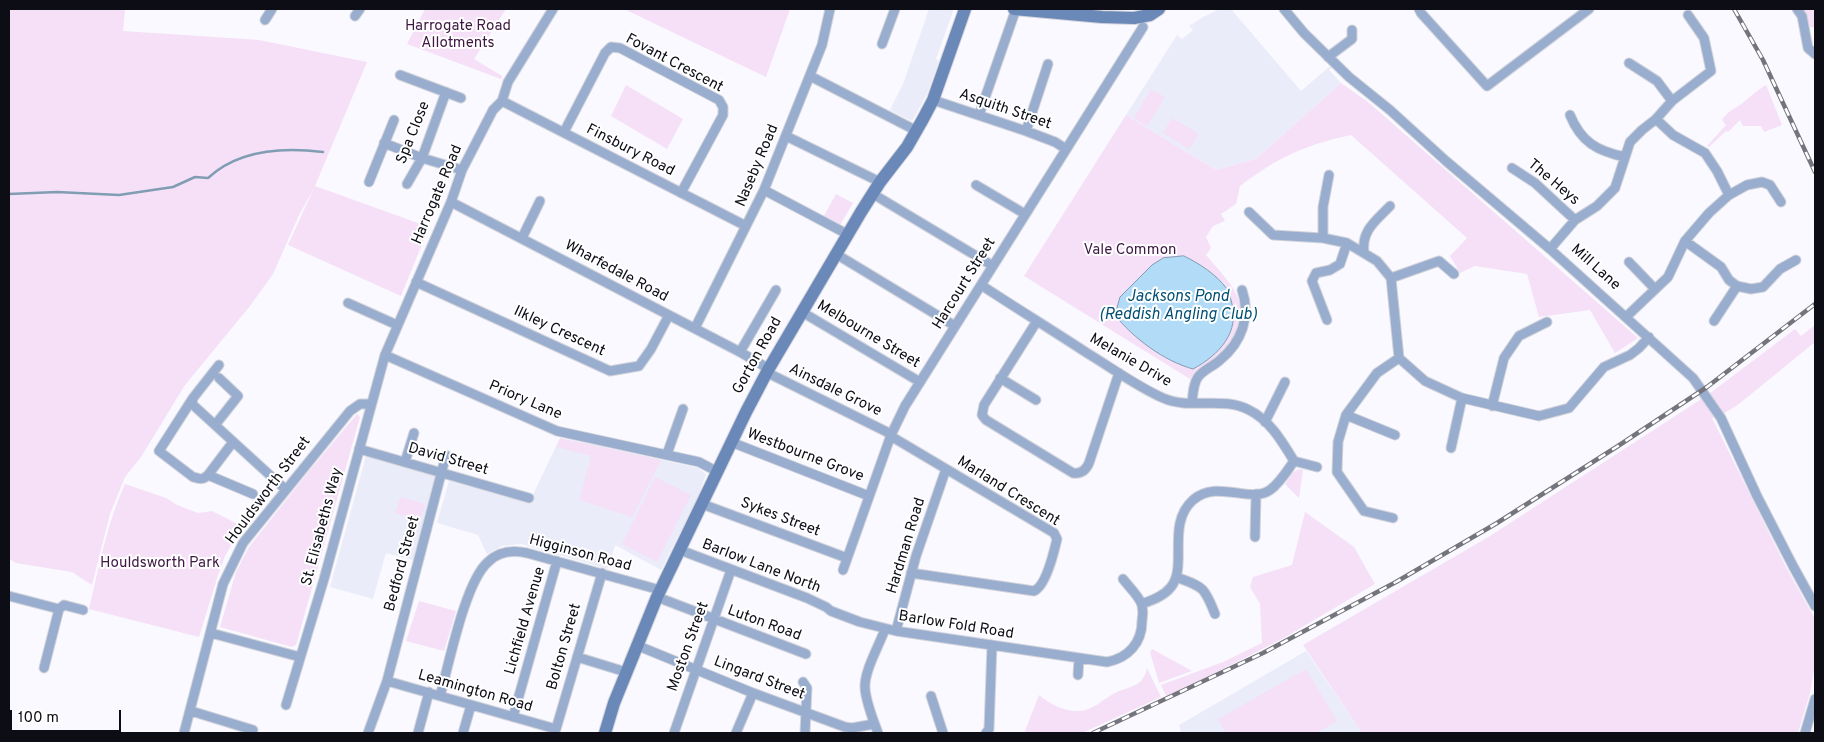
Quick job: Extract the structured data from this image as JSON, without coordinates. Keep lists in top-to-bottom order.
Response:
{
  "streets": {
    "main road": ["Gorton Road"],
    "street": [
      "Fovant Crescent",
      "Asquith Street",
      "Spa Close",
      "Finsbury Road",
      "Naseby Road",
      "The Heys",
      "Harrogate Road",
      "Mill Lane",
      "Wharfedale Road",
      "Harcourt Street",
      "Ilkley Crescent",
      "Melbourne Street",
      "Melanie Drive",
      "Ainsdale Grove",
      "Priory Lane",
      "Westbourne Grove",
      "David Street",
      "Houldsworth Street",
      "Marland Crescent",
      "Sykes Street",
      "St. Elisabeths Way",
      "Hardman Road",
      "Higginson Road",
      "Bedford Street",
      "Barlow Lane North",
      "Lichfield Avenue",
      "Luton Road",
      "Barlow Fold Road",
      "Bolton Street",
      "Moston Street",
      "Lingard Street",
      "Leamington Road"
    ]
  },
  "crossings": [
    ["Fovant Crescent", "Finsbury Road"],
    ["Asquith Street", "Harcourt Street"],
    ["Asquith Street", "Gorton Road"],
    ["Finsbury Road", "Naseby Road"],
    ["Finsbury Road", "Harrogate Road"],
    ["Naseby Road", "Wharfedale Road"],
    ["Harrogate Road", "Wharfedale Road"],
    ["Harrogate Road", "Ilkley Crescent"],
    ["Harrogate Road", "Priory Lane"],
    ["Harrogate Road", "Houldsworth Street"],
    ["Harrogate Road", "St. Elisabeths Way"],
    ["Wharfedale Road", "Ilkley Crescent"],
    ["Wharfedale Road", "Gorton Road"],
    ["Wharfedale Road", "Ainsdale Grove"],
    ["Harcourt Street", "Melbourne Street"],
    ["Harcourt Street", "Melanie Drive"],
    ["Harcourt Street", "Ainsdale Grove"],
    ["Harcourt Street", "Westbourne Grove"],
    ["Harcourt Street", "Marland Crescent"],
    ["Harcourt Street", "Sykes Street"],
    ["Melbourne Street", "Gorton Road"],
    ["Gorton Road", "Ainsdale Grove"],
    ["Gorton Road", "Priory Lane"],
    ["Gorton Road", "Westbourne Grove"],
    ["Gorton Road", "Sykes Street"],
    ["Gorton Road", "Higginson Road"],
    ["Gorton Road", "Barlow Lane North"],
    ["Gorton Road", "Luton Road"],
    ["Gorton Road", "Lingard Street"],
    ["Ainsdale Grove", "Marland Crescent"],
    ["David Street", "St. Elisabeths Way"],
    ["David Street", "Bedford Street"],
    ["Houldsworth Street", "St. Elisabeths Way"],
    ["Marland Crescent", "Hardman Road"],
    ["Hardman Road", "Barlow Fold Road"],
    ["Higginson Road", "Lichfield Avenue"],
    ["Higginson Road", "Luton Road"],
    ["Higginson Road", "Bolton Street"],
    ["Higginson Road", "Leamington Road"],
    ["Bedford Street", "Leamington Road"],
    ["Barlow Lane North", "Barlow Fold Road"],
    ["Barlow Lane North", "Moston Street"],
    ["Lichfield Avenue", "Leamington Road"],
    ["Luton Road", "Moston Street"],
    ["Bolton Street", "Leamington Road"],
    ["Moston Street", "Lingard Street"]
  ],
  "water": ["Jacksons Pond (Reddish Angling Club)"],
  "parks": ["Harrogate Road Allotments", "Vale Common", "Houldsworth Park"],
  "scale_bar": "100 m"
}
